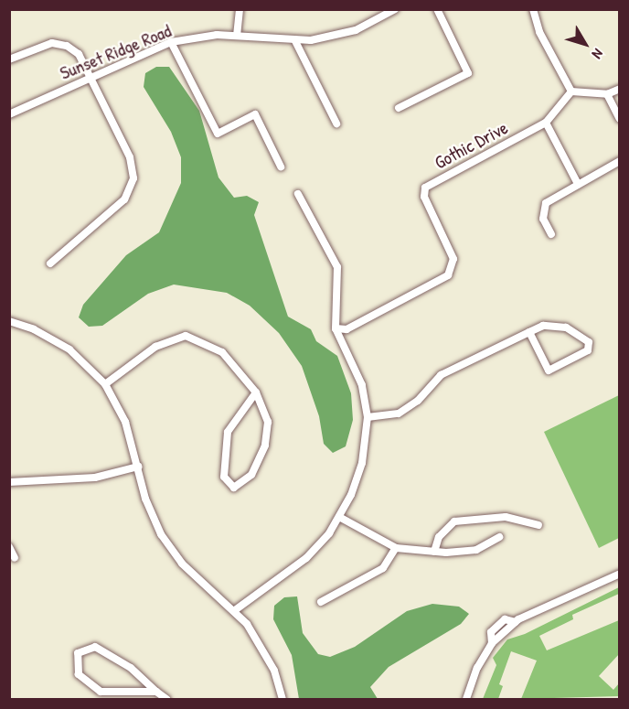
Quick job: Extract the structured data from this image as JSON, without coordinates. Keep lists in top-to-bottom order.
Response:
{
  "streets": {
    "street": ["Sunset Ridge Road", "Gothic Drive"]
  },
  "north": "bottom right"
}
